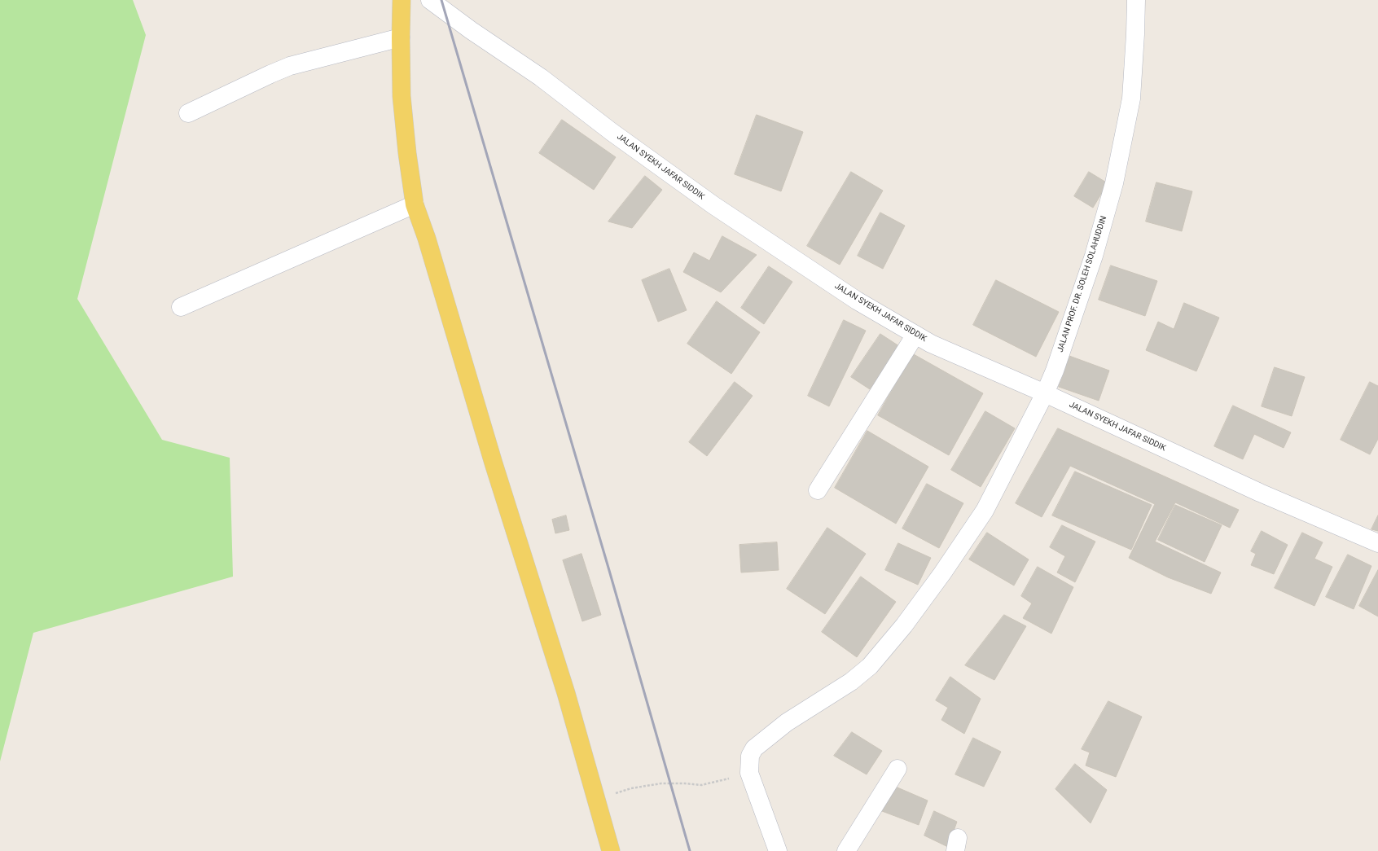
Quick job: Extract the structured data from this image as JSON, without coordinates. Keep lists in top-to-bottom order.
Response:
{
  "streets": {
    "street": ["JALAN SYEKH JAFAR SIDDIK", "JALAN PROF. DR. SOLEH SOLAHUDDIN"]
  },
  "crossings": [
    ["JALAN SYEKH JAFAR SIDDIK", "JALAN PROF. DR. SOLEH SOLAHUDDIN"]
  ]
}
